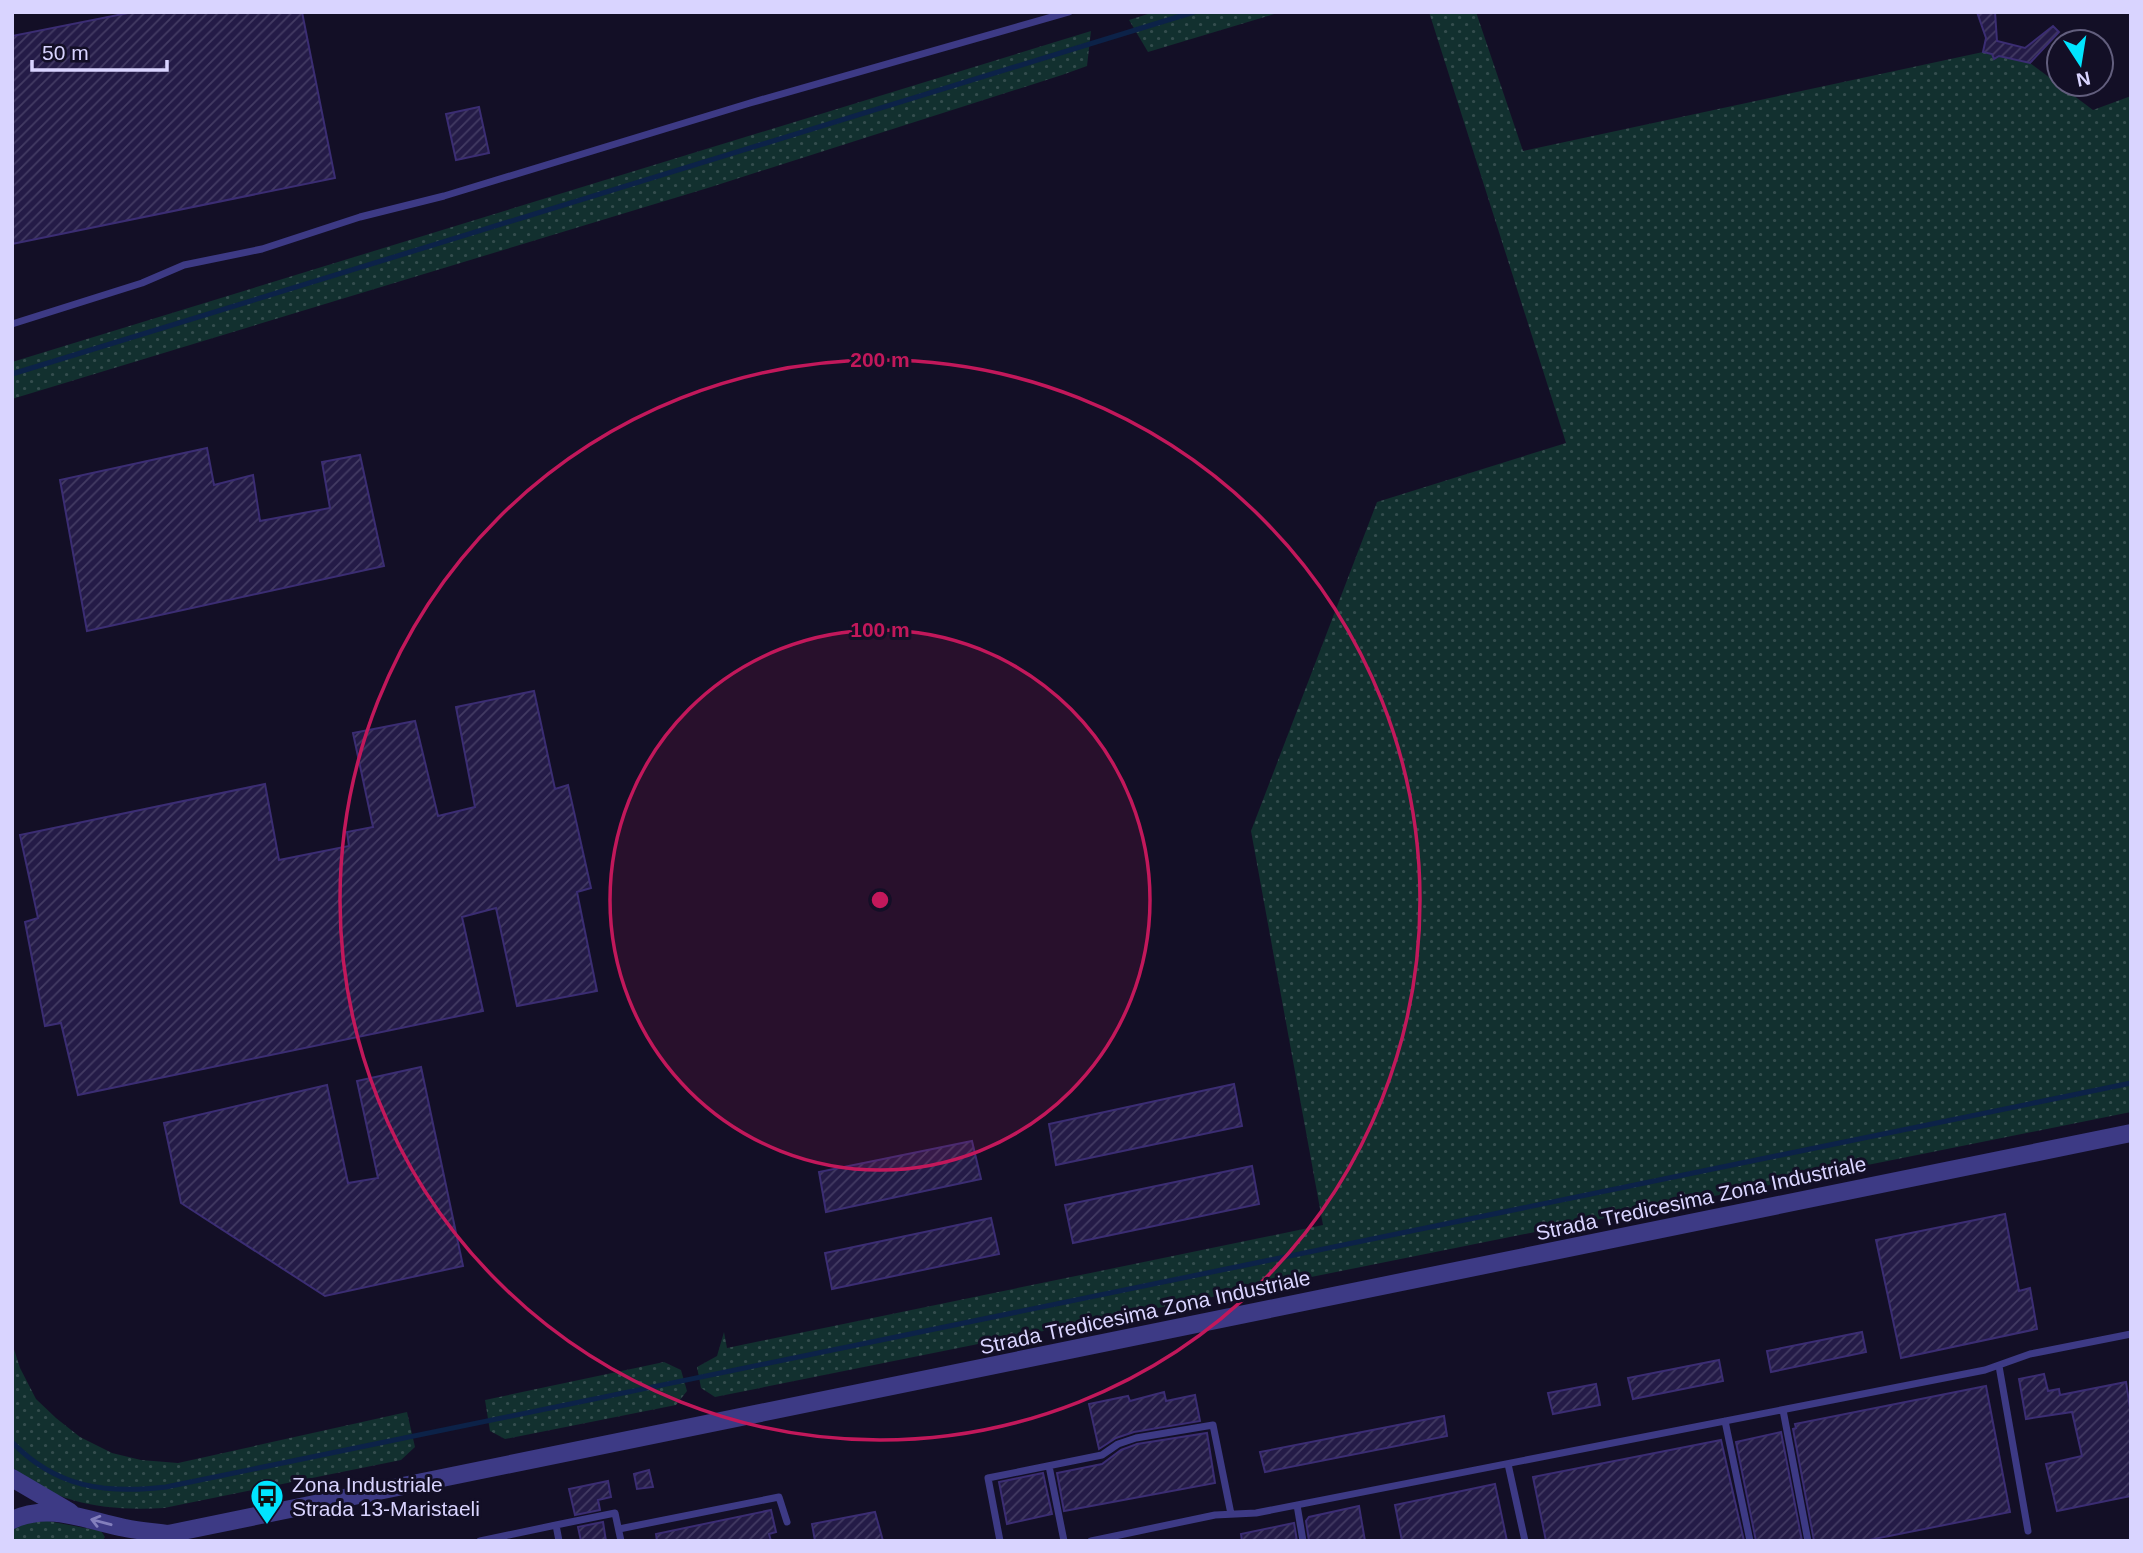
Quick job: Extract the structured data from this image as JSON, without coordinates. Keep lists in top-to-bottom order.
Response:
{
  "streets": {
    "street": ["Strada Tredicesima Zona Industriale"]
  },
  "places": {
    "bus stop": ["Zona Industriale Strada 13-Maristaeli"]
  },
  "scale_bar": "50 m",
  "north": "bottom",
  "rings": ["200 m", "100 m"]
}
